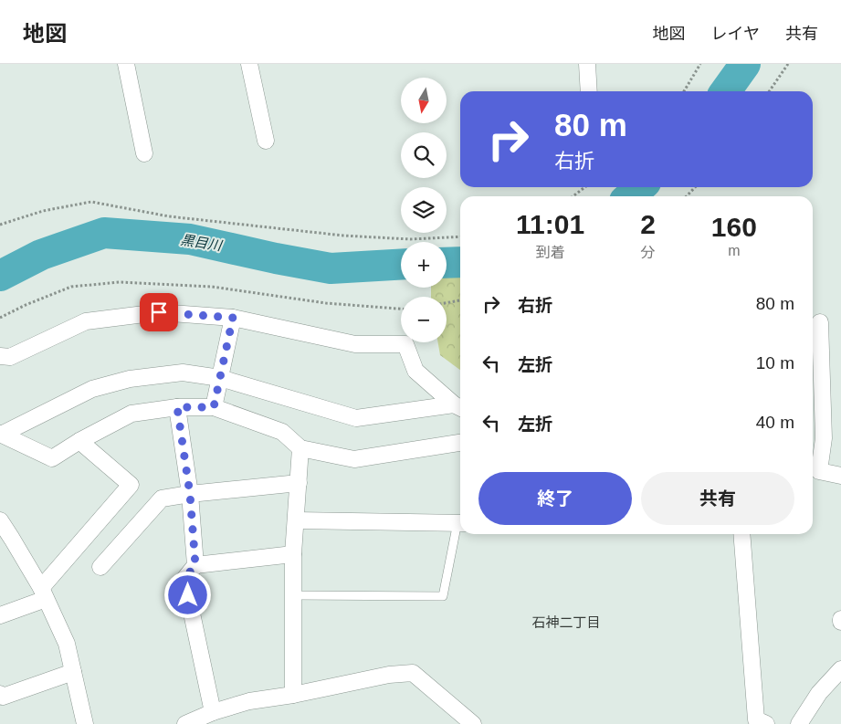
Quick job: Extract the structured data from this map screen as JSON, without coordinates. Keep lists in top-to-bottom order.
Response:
{
  "districts": ["石神二丁目"],
  "water": ["黒目川"],
  "north": "bottom",
  "page": {
    "header": "地図",
    "nav": ["地図", "レイヤ", "共有"],
    "map_buttons": ["+", "−"],
    "turn": ["80 m", "右折"],
    "eta": [
      "11:01",
      "到着",
      "2",
      "分",
      "160",
      "m"
    ],
    "list": [
      {
        "name": "右折",
        "value": "80 m"
      },
      {
        "name": "左折",
        "value": "10 m"
      },
      {
        "name": "左折",
        "value": "40 m"
      }
    ],
    "buttons": ["終了", "共有"]
  }
}
